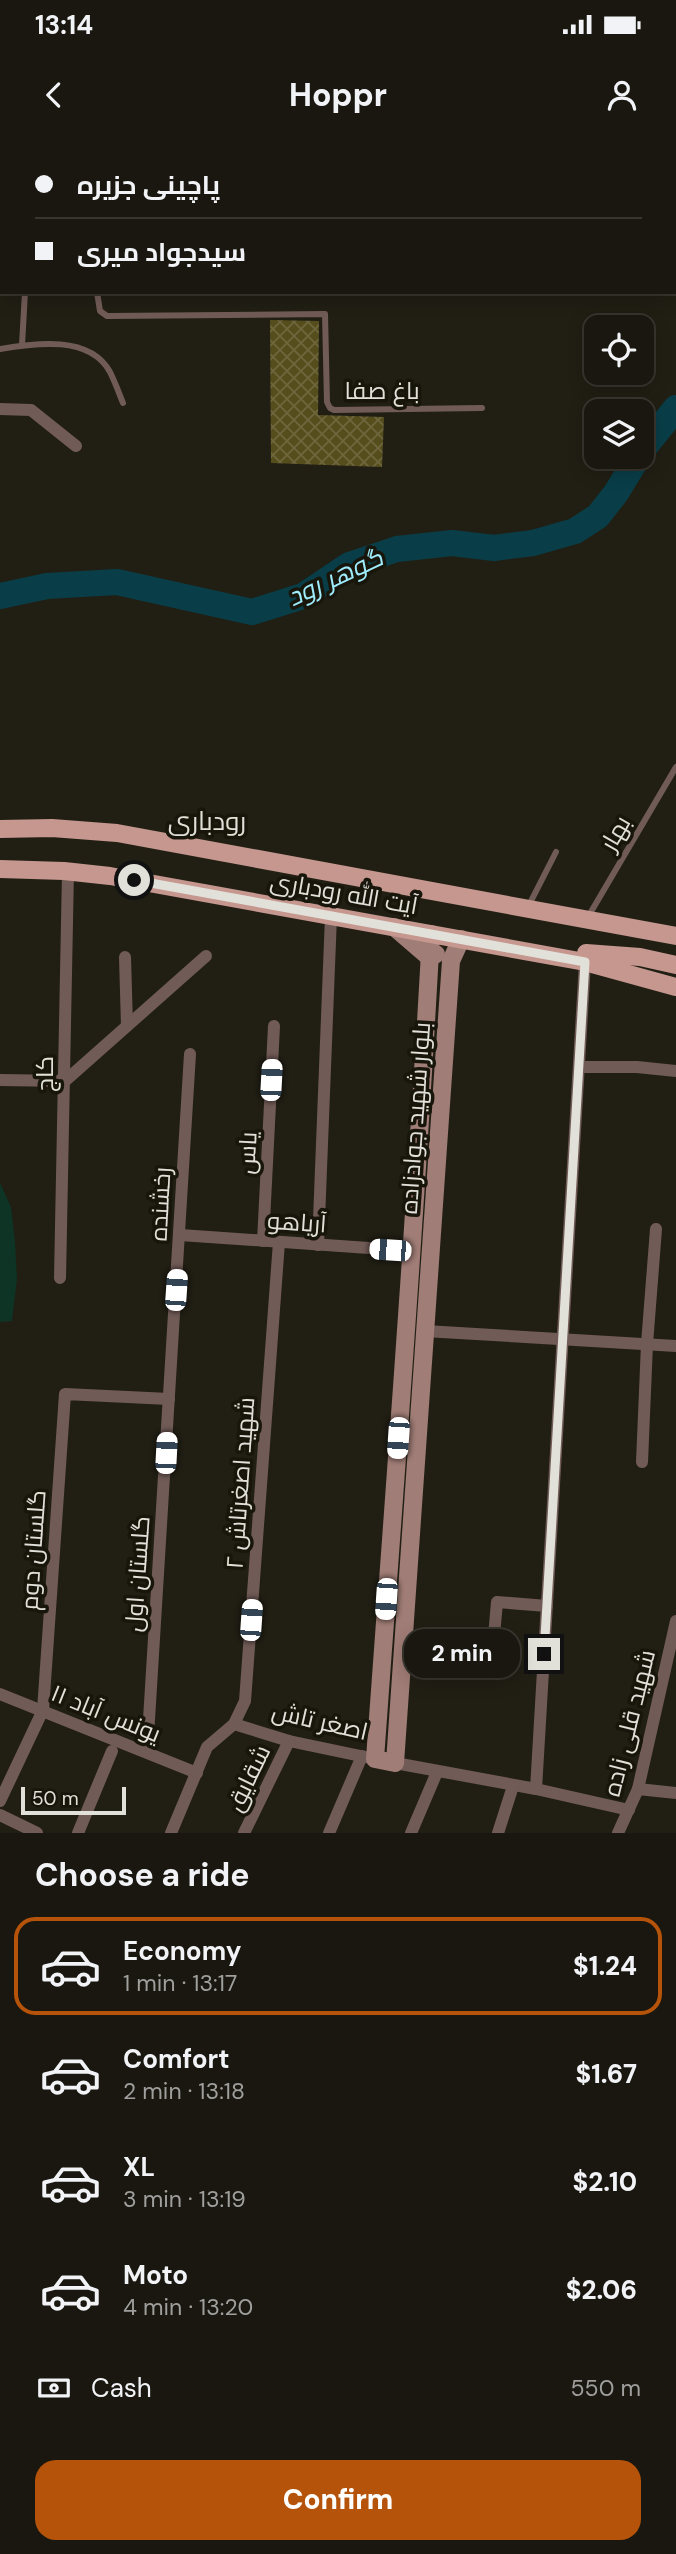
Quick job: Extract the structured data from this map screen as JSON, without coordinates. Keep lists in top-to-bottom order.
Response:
{
  "streets": {
    "main road": ["آیت الله رودباری"],
    "street": [
      "کاج",
      "بلوار شهید جوادزاده",
      "یاس",
      "رخشنده",
      "آریاهو",
      "شهید اصغرتاش ۲",
      "گلستان دوم",
      "گلستان اول",
      "یونس آباد ۱۱",
      "اصغر تاش",
      "شهید قلی زاده",
      "شقایق"
    ],
    "lane": ["باغ صفا", "بهار"]
  },
  "crossings": [
    ["بهار", "آیت الله رودباری"],
    ["آیت الله رودباری", "کاج"],
    ["آیت الله رودباری", "بلوار شهید جوادزاده"],
    ["بلوار شهید جوادزاده", "آریاهو"],
    ["بلوار شهید جوادزاده", "اصغر تاش"],
    ["یاس", "آریاهو"],
    ["رخشنده", "آریاهو"],
    ["رخشنده", "گلستان دوم"],
    ["رخشنده", "گلستان اول"],
    ["آریاهو", "شهید اصغرتاش ۲"],
    ["شهید اصغرتاش ۲", "اصغر تاش"],
    ["گلستان دوم", "گلستان اول"],
    ["گلستان دوم", "یونس آباد ۱۱"],
    ["گلستان اول", "یونس آباد ۱۱"],
    ["اصغر تاش", "شقایق"]
  ],
  "districts": ["رودباری"],
  "water": ["گوهر رود"],
  "scale_bar": "50 m",
  "page": {
    "status": "13:14",
    "header": "Hoppr",
    "banner": ["پاچینی جزیره", "سیدجواد میری"],
    "bubble": "2 min",
    "scale": "50 m",
    "heading": "Choose a ride",
    "list": [
      {
        "name": "Economy",
        "note": "1 min · 13:17",
        "value": "$1.24"
      },
      {
        "name": "Comfort",
        "note": "2 min · 13:18",
        "value": "$1.67"
      },
      {
        "name": "XL",
        "note": "3 min · 13:19",
        "value": "$2.10"
      },
      {
        "name": "Moto",
        "note": "4 min · 13:20",
        "value": "$2.06"
      }
    ],
    "pay": ["Cash", "550 m"],
    "buttons": "Confirm"
  }
}
